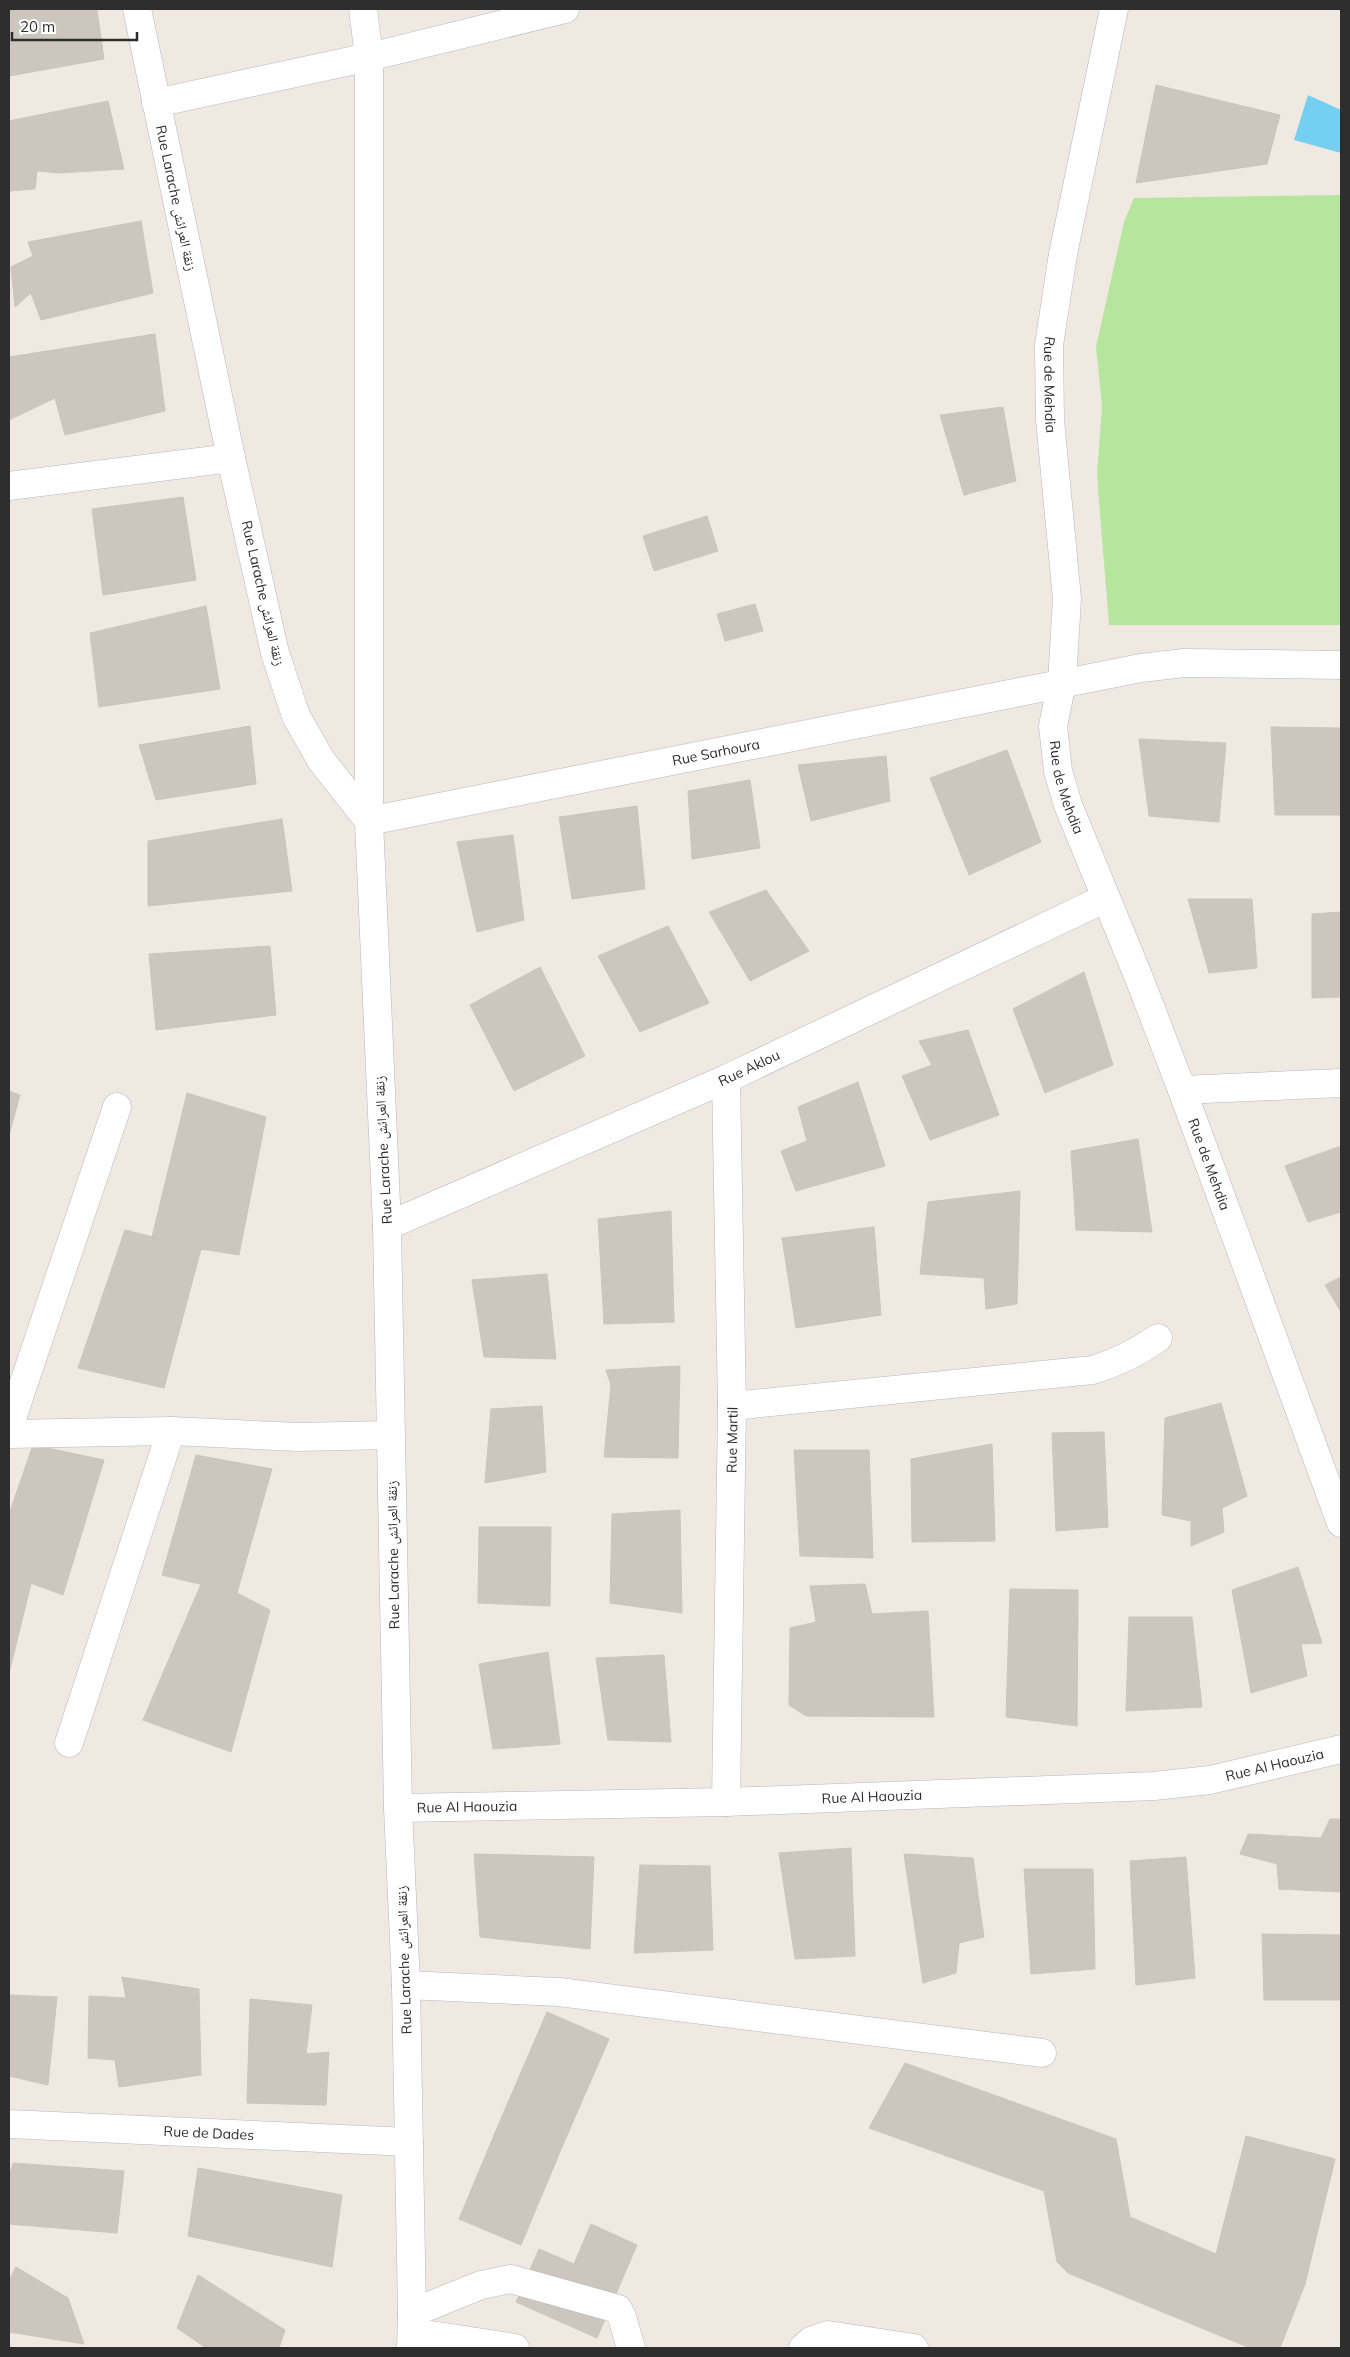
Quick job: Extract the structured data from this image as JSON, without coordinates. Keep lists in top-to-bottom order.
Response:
{
  "streets": {
    "street": [
      "Rue Larache زنقة العرائش",
      "Rue de Mehdia",
      "Rue Sarhoura",
      "Rue Aklou",
      "Rue Martil",
      "Rue Al Haouzia",
      "Rue de Dades"
    ]
  },
  "crossings": [
    ["Rue Larache زنقة العرائش", "Rue Sarhoura"],
    ["Rue Larache زنقة العرائش", "Rue Aklou"],
    ["Rue Larache زنقة العرائش", "Rue Al Haouzia"],
    ["Rue Larache زنقة العرائش", "Rue de Dades"],
    ["Rue de Mehdia", "Rue Sarhoura"],
    ["Rue de Mehdia", "Rue Aklou"],
    ["Rue Aklou", "Rue Martil"],
    ["Rue Martil", "Rue Al Haouzia"]
  ],
  "scale_bar": "20 m"
}
